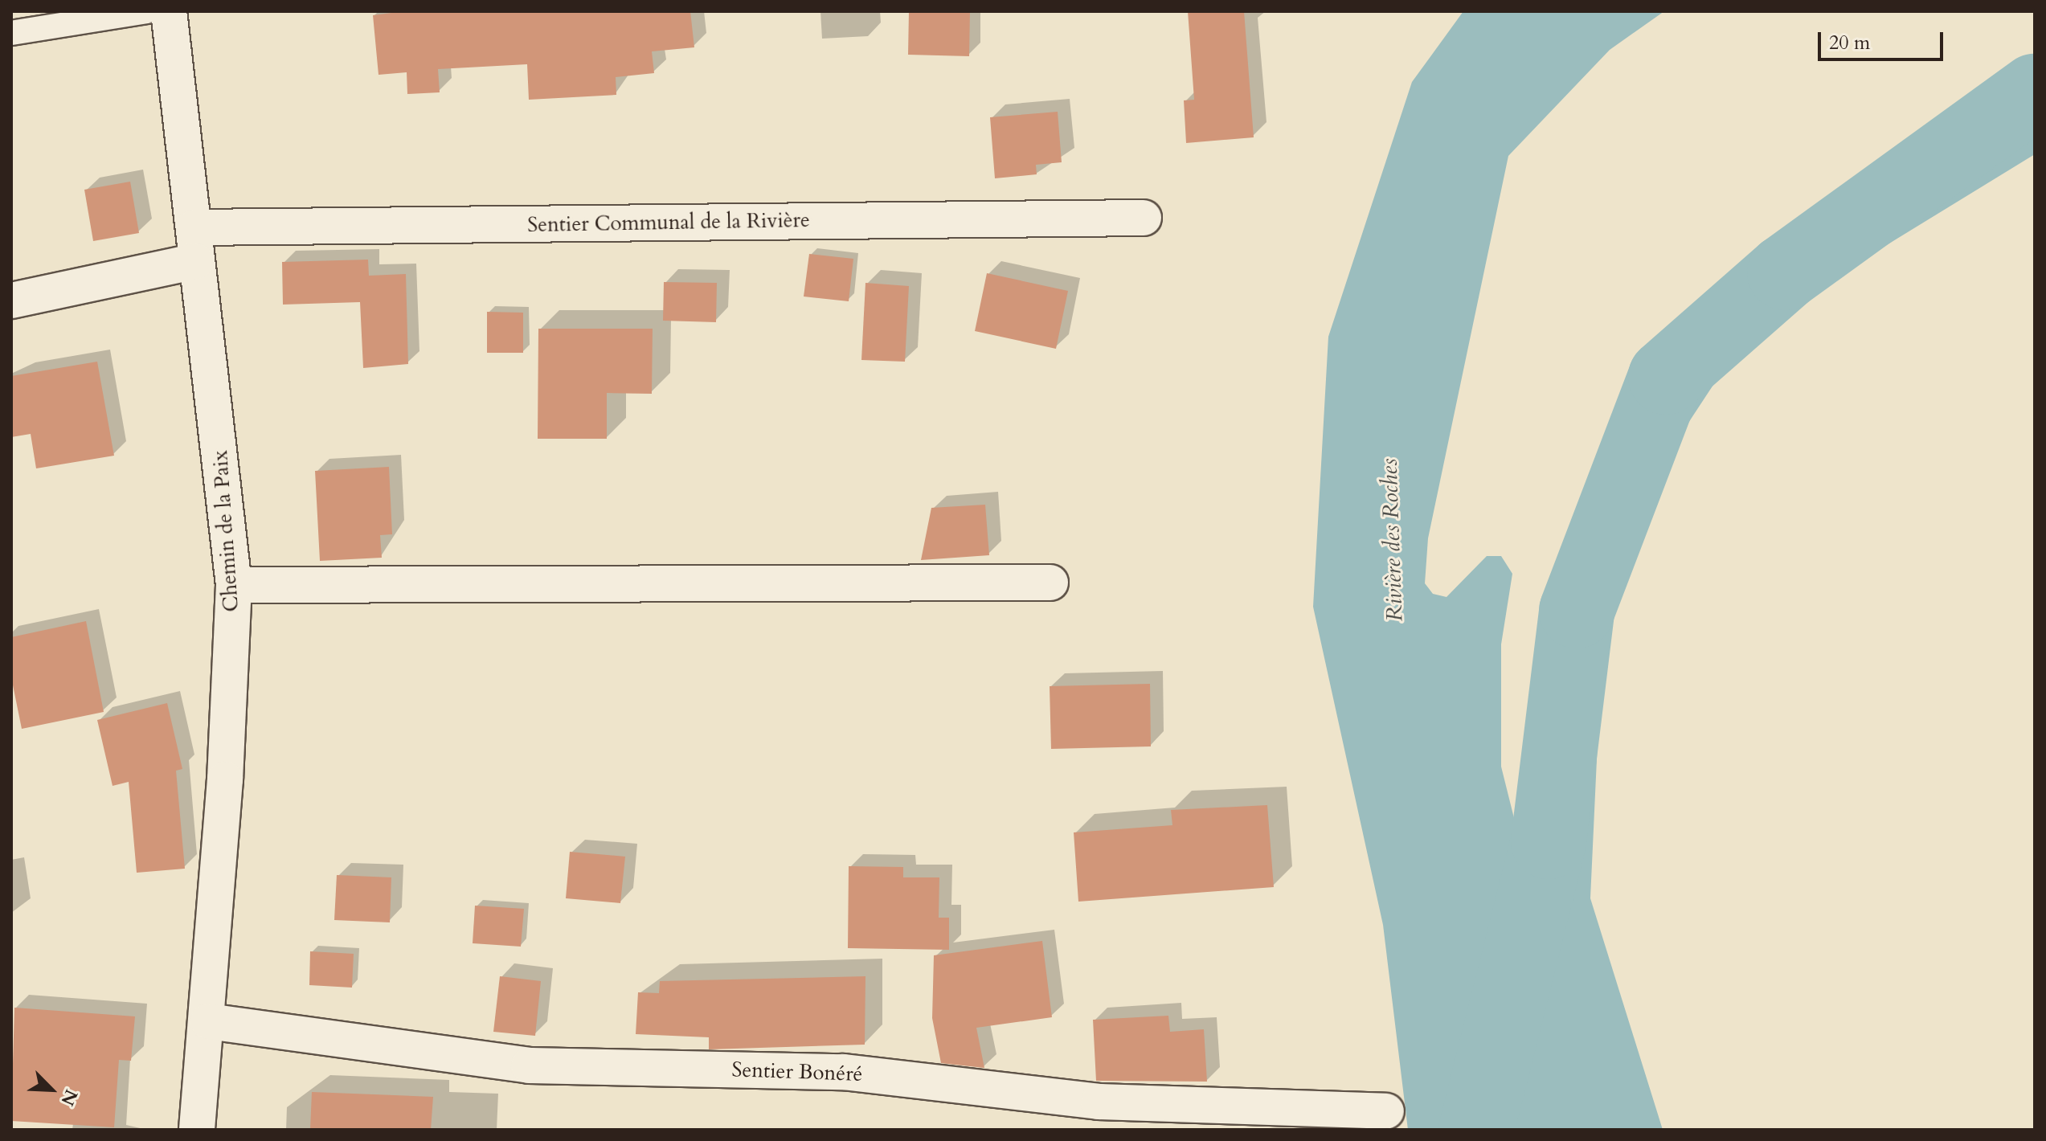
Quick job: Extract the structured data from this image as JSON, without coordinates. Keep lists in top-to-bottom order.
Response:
{
  "streets": {
    "street": ["Sentier Communal de la Rivière", "Chemin de la Paix", "Sentier Bonéré"]
  },
  "crossings": [
    ["Sentier Communal de la Rivière", "Chemin de la Paix"],
    ["Chemin de la Paix", "Sentier Bonéré"]
  ],
  "water": ["Rivière des Roches"],
  "scale_bar": "20 m",
  "north": "bottom right"
}
